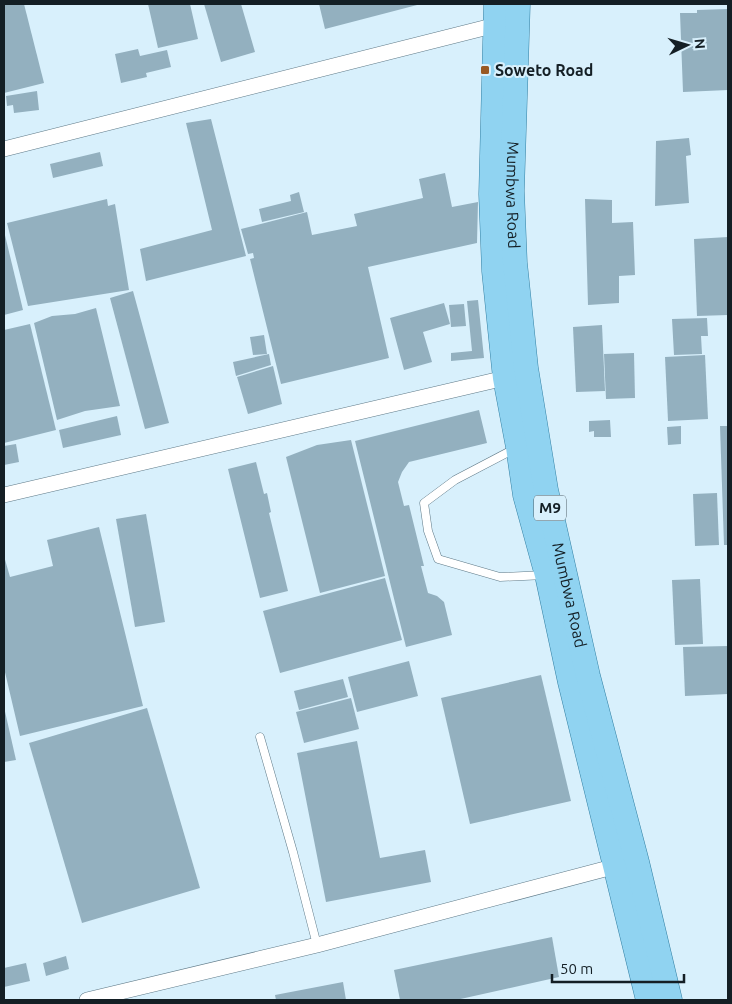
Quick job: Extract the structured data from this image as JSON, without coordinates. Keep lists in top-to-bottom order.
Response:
{
  "streets": {
    "main road": ["Mumbwa Road", "M9"]
  },
  "places": {
    "transit": ["Soweto Road"]
  },
  "scale_bar": "50 m",
  "north": "right"
}
